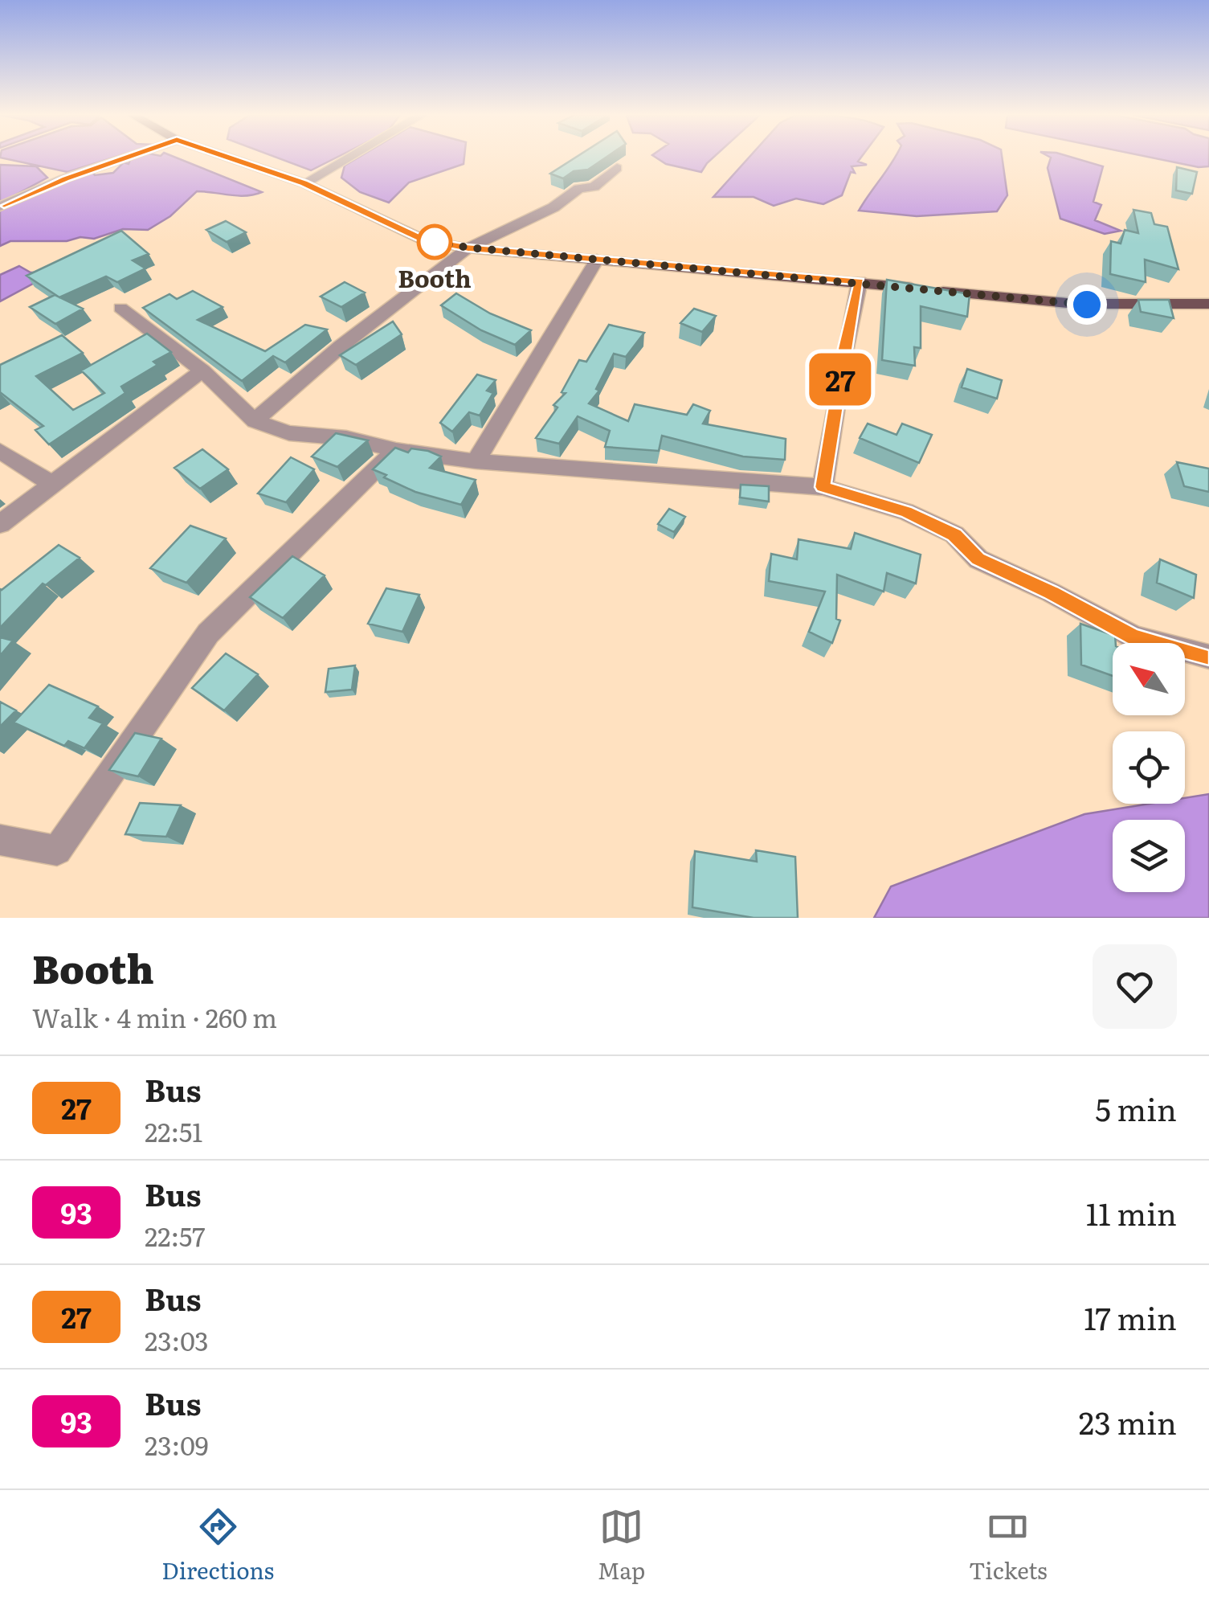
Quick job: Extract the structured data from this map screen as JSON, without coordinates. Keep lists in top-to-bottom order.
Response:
{
  "places": ["Booth"],
  "lines": ["bus line 27"],
  "north": "top left",
  "page": {
    "on_map": "27",
    "heading": ["Booth", "Walk · 4 min · 260 m"],
    "list": [
      {
        "mark": "27",
        "name": "Bus",
        "note": "22:51",
        "value": "5 min"
      },
      {
        "mark": "93",
        "name": "Bus",
        "note": "22:57",
        "value": "11 min"
      },
      {
        "mark": "27",
        "name": "Bus",
        "note": "23:03",
        "value": "17 min"
      },
      {
        "mark": "93",
        "name": "Bus",
        "note": "23:09",
        "value": "23 min"
      }
    ],
    "tabs": ["Directions", "Map", "Tickets"]
  }
}
